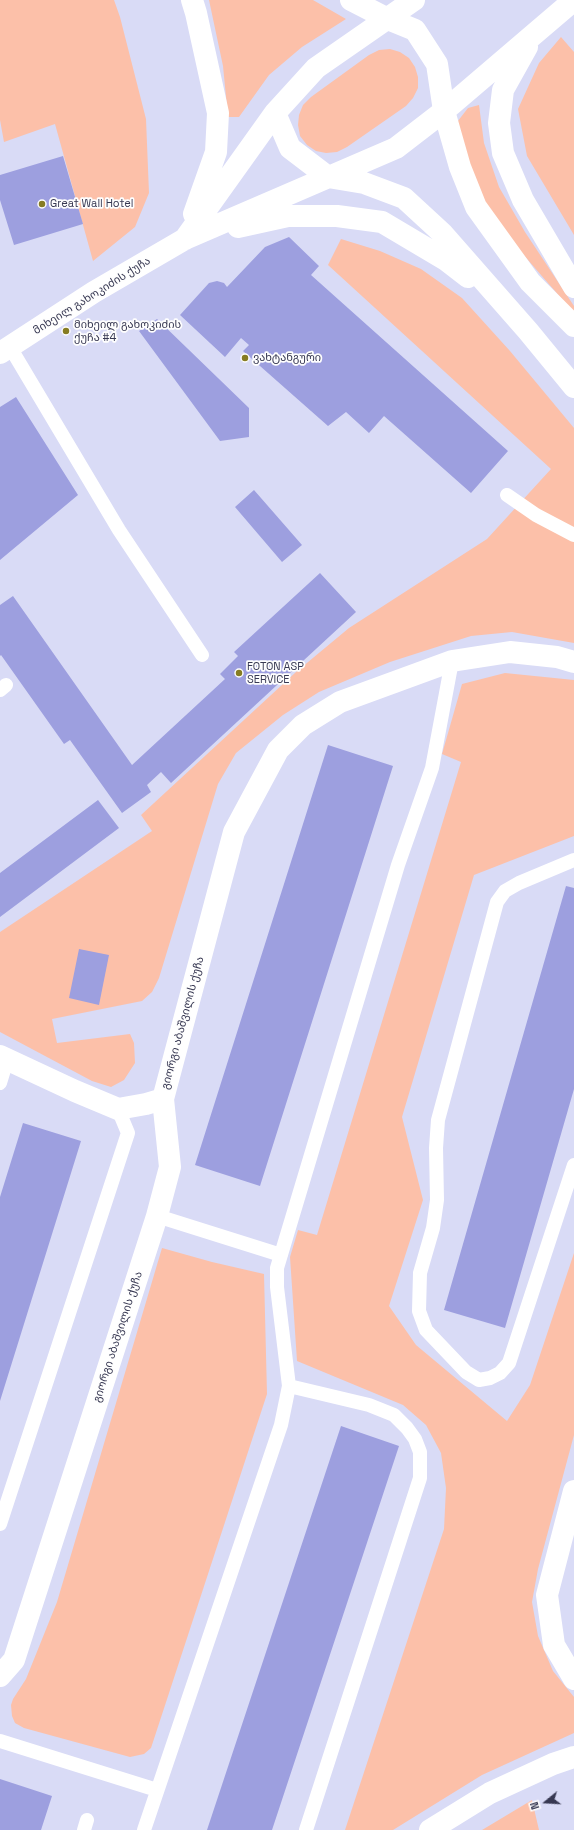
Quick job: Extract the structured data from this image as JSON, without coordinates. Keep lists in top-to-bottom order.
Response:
{
  "streets": {
    "main road": ["მიხეილ გახოკიძის ქუჩა", "გიორგი აბაშვილის ქუჩა"]
  },
  "places": [
    "Great Wall Hotel",
    "მიხეილ გახოკიძის ქუჩა #4",
    "ვახტანგური",
    "FOTON ASP SERVICE"
  ],
  "north": "left"
}
